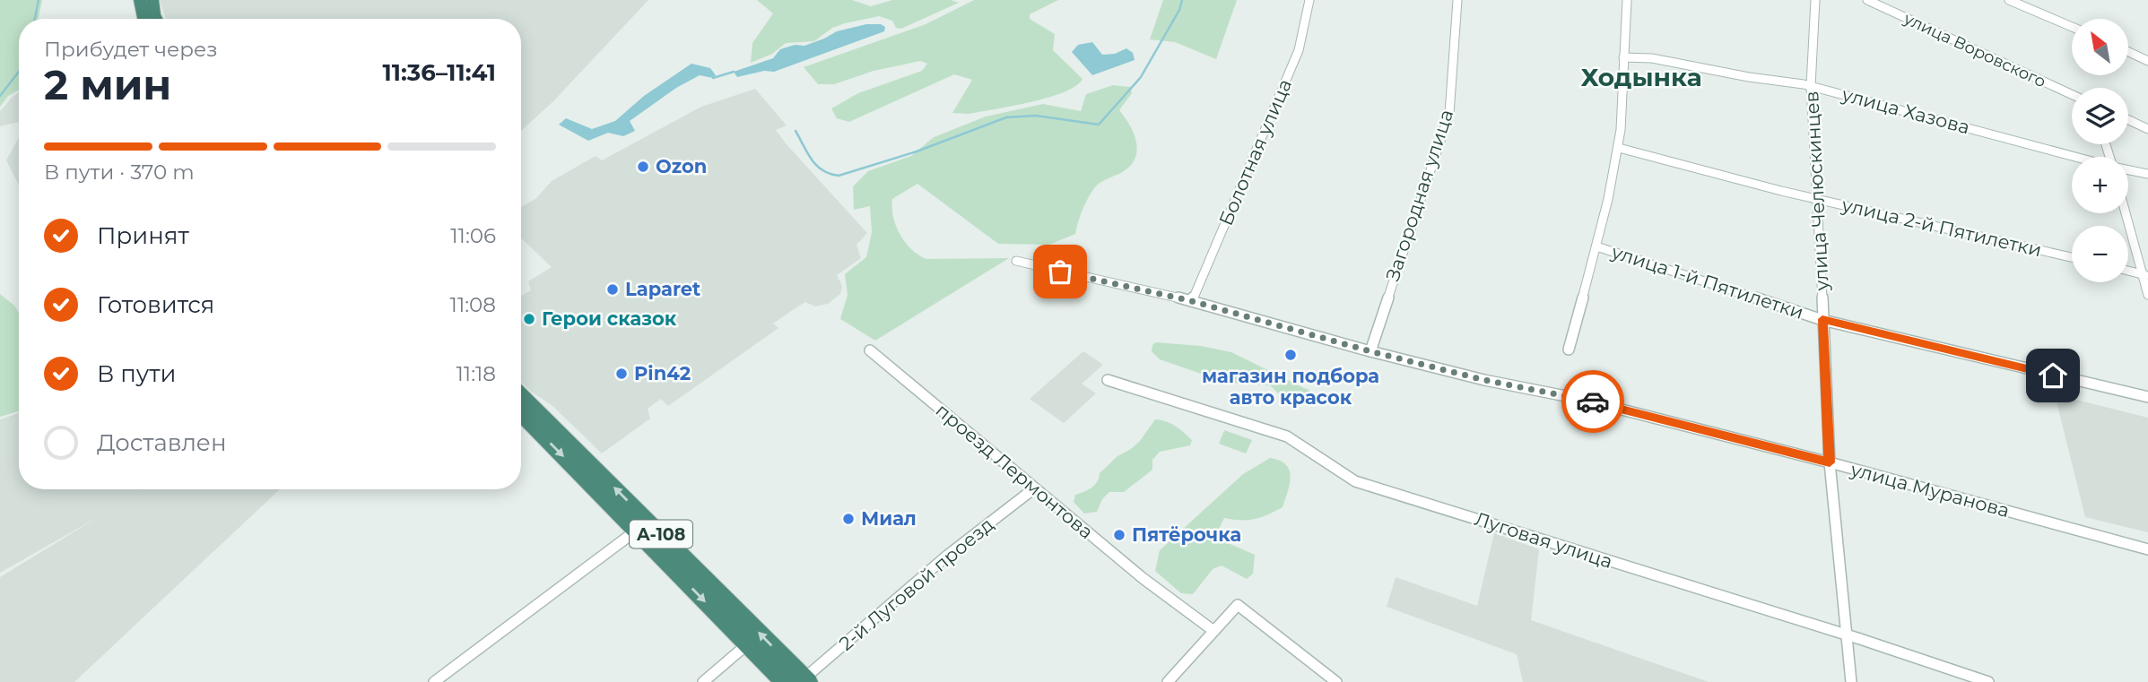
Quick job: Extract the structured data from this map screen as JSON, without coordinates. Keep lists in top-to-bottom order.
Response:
{
  "streets": {
    "highway": ["А-108"],
    "street": [
      "улица Воровского",
      "улица Хазова",
      "Болотная улица",
      "улица Челюскинцев",
      "Загородная улица",
      "улица 2-й Пятилетки",
      "улица 1-й Пятилетки",
      "проезд Лермонтова",
      "улица Муранова",
      "Луговая улица",
      "2-й Луговой проезд"
    ]
  },
  "crossings": [
    ["улица Хазова", "улица Челюскинцев"],
    ["Болотная улица", "улица Муранова"],
    ["улица Челюскинцев", "улица 2-й Пятилетки"],
    ["улица Челюскинцев", "улица 1-й Пятилетки"],
    ["улица Челюскинцев", "улица Муранова"],
    ["улица Челюскинцев", "Луговая улица"],
    ["Загородная улица", "улица Муранова"],
    ["проезд Лермонтова", "2-й Луговой проезд"],
    ["А-108", "2-й Луговой проезд"]
  ],
  "districts": ["Ходынка"],
  "places": [
    "Ozon",
    "Laparet",
    "Герои сказок",
    "магазин подбора авто красок",
    "Pin42",
    "Миал",
    "Пятёрочка"
  ],
  "north": "top left",
  "page": {
    "map_buttons": ["+", "−"],
    "heading": ["2 мин", "Прибудет через", "11:36–11:41"],
    "bar": "В пути · 370 m",
    "list": [
      ["Принят", "11:06"],
      ["Готовится", "11:08"],
      ["В пути", "11:18"],
      "Доставлен"
    ]
  }
}
